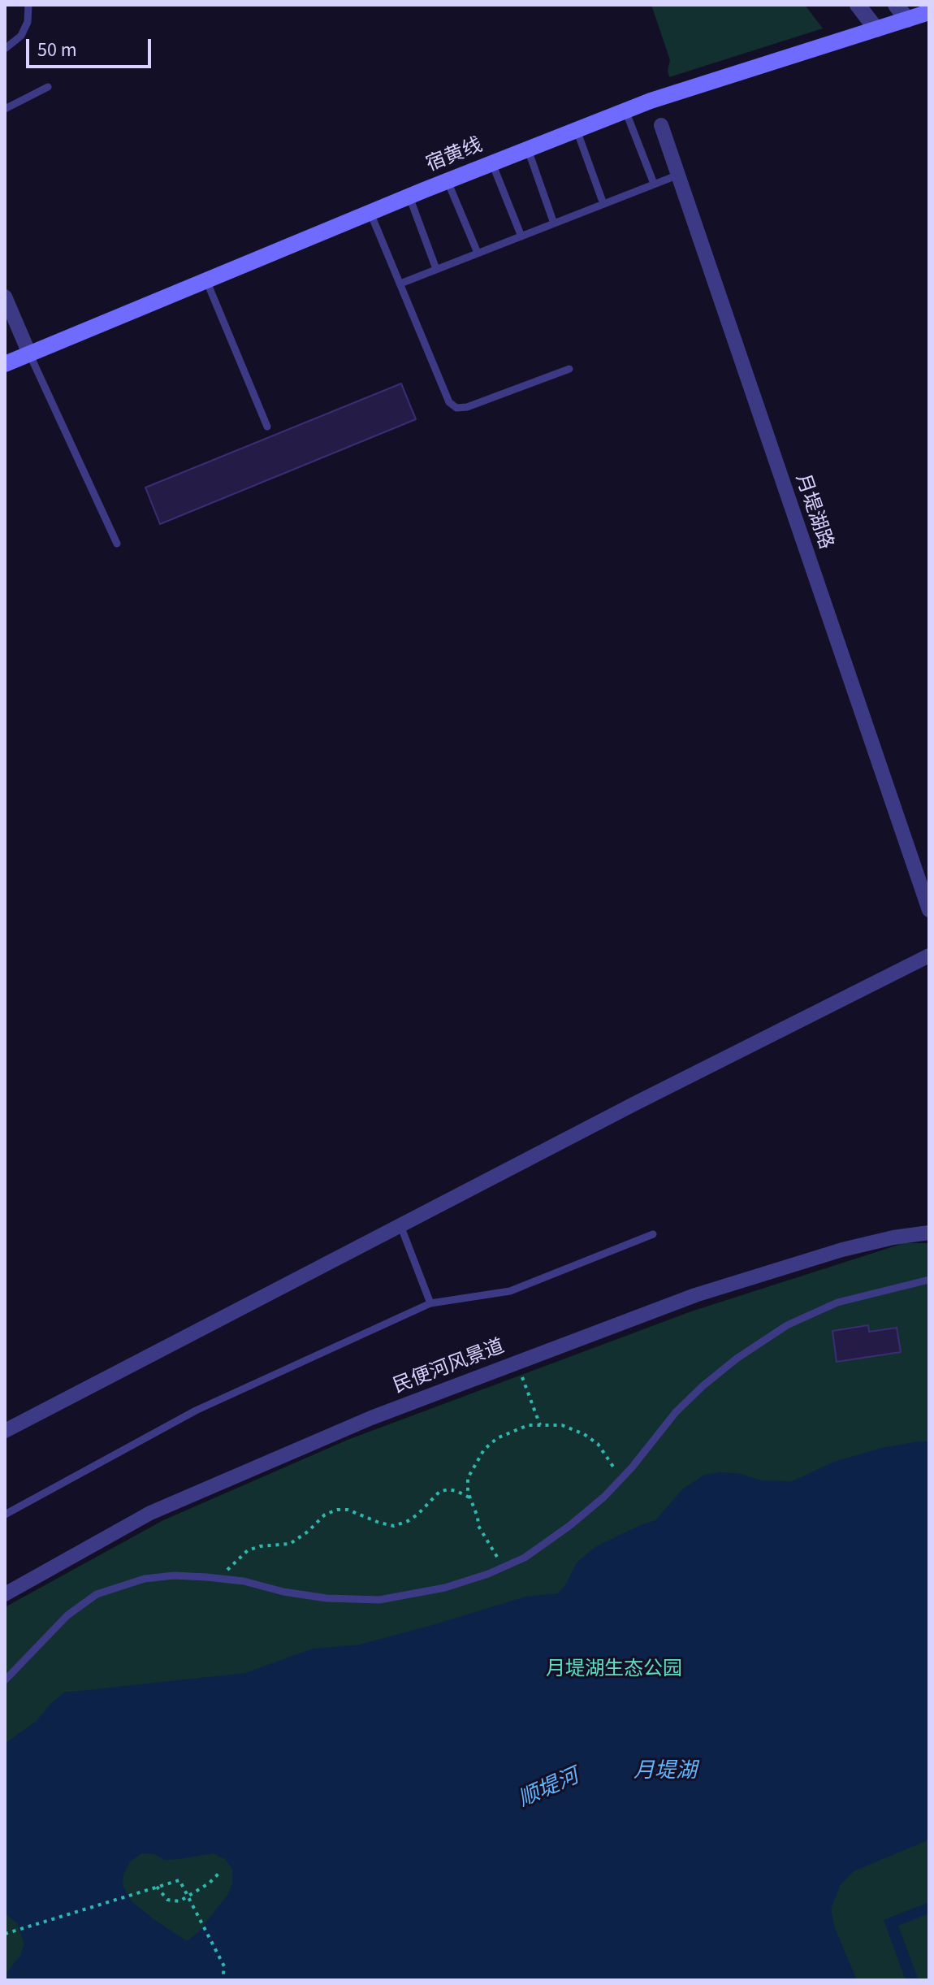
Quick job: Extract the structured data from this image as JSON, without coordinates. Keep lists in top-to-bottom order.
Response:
{
  "streets": {
    "main road": ["宿黄线"],
    "street": ["月堤湖路", "民便河风景道"]
  },
  "water": ["月堤湖", "顺堤河"],
  "parks": ["月堤湖生态公园"],
  "scale_bar": "50 m"
}
